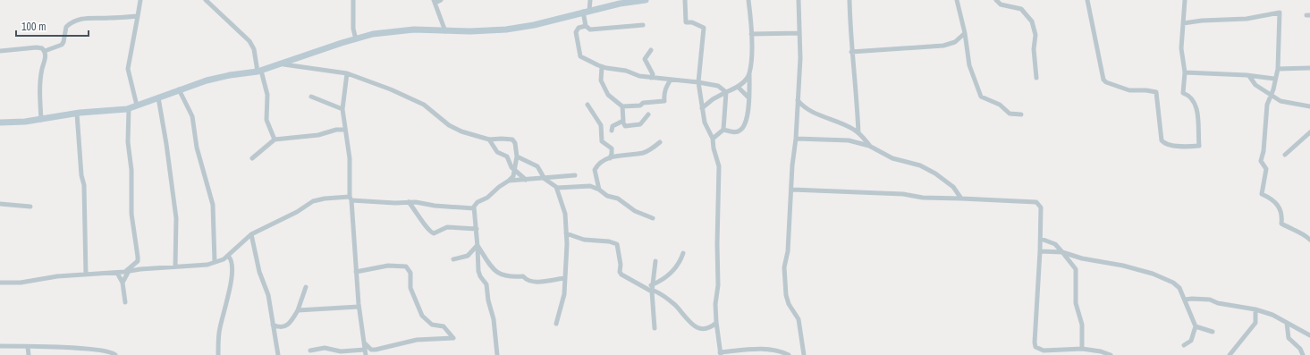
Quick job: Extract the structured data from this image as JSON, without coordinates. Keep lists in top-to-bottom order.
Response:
{
  "scale_bar": "100 m"
}
